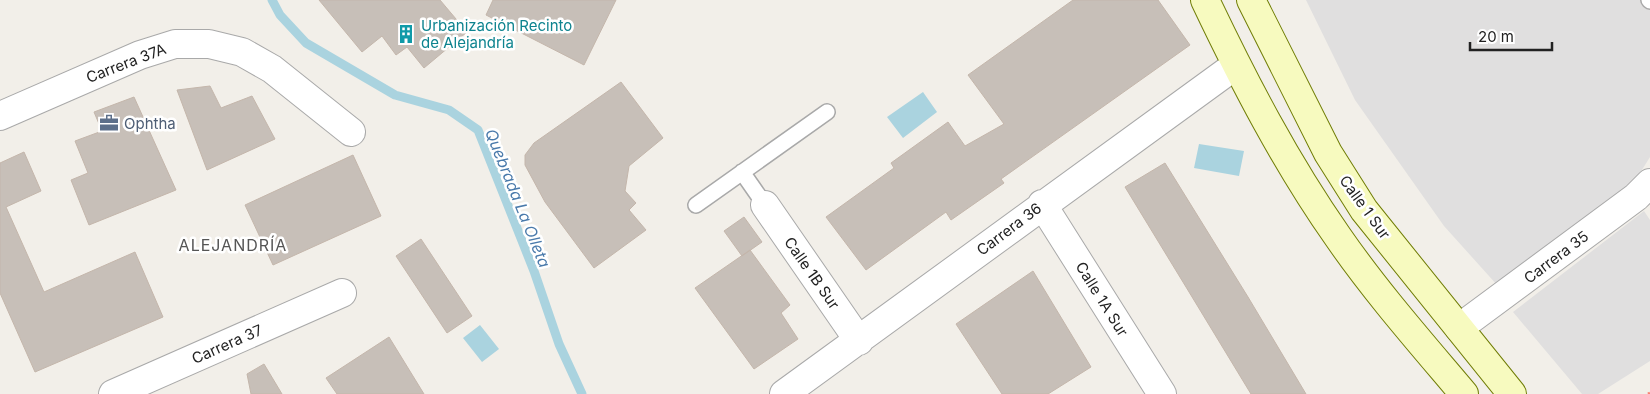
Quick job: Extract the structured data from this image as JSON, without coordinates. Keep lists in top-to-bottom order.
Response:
{
  "streets": {
    "street": [
      "Carrera 37A",
      "Calle 1 Sur",
      "Carrera 36",
      "Carrera 35",
      "Calle 1B Sur",
      "Calle 1A Sur",
      "Carrera 37"
    ]
  },
  "crossings": [
    ["Calle 1 Sur", "Carrera 35"],
    ["Carrera 36", "Calle 1B Sur"],
    ["Carrera 36", "Calle 1A Sur"]
  ],
  "districts": ["ALEJANDRÍA"],
  "water": ["Quebrada La Olleta"],
  "places": {
    "building": ["Urbanización Recinto de Alejandría"],
    "office": ["Ophtha"]
  },
  "scale_bar": "20 m"
}
